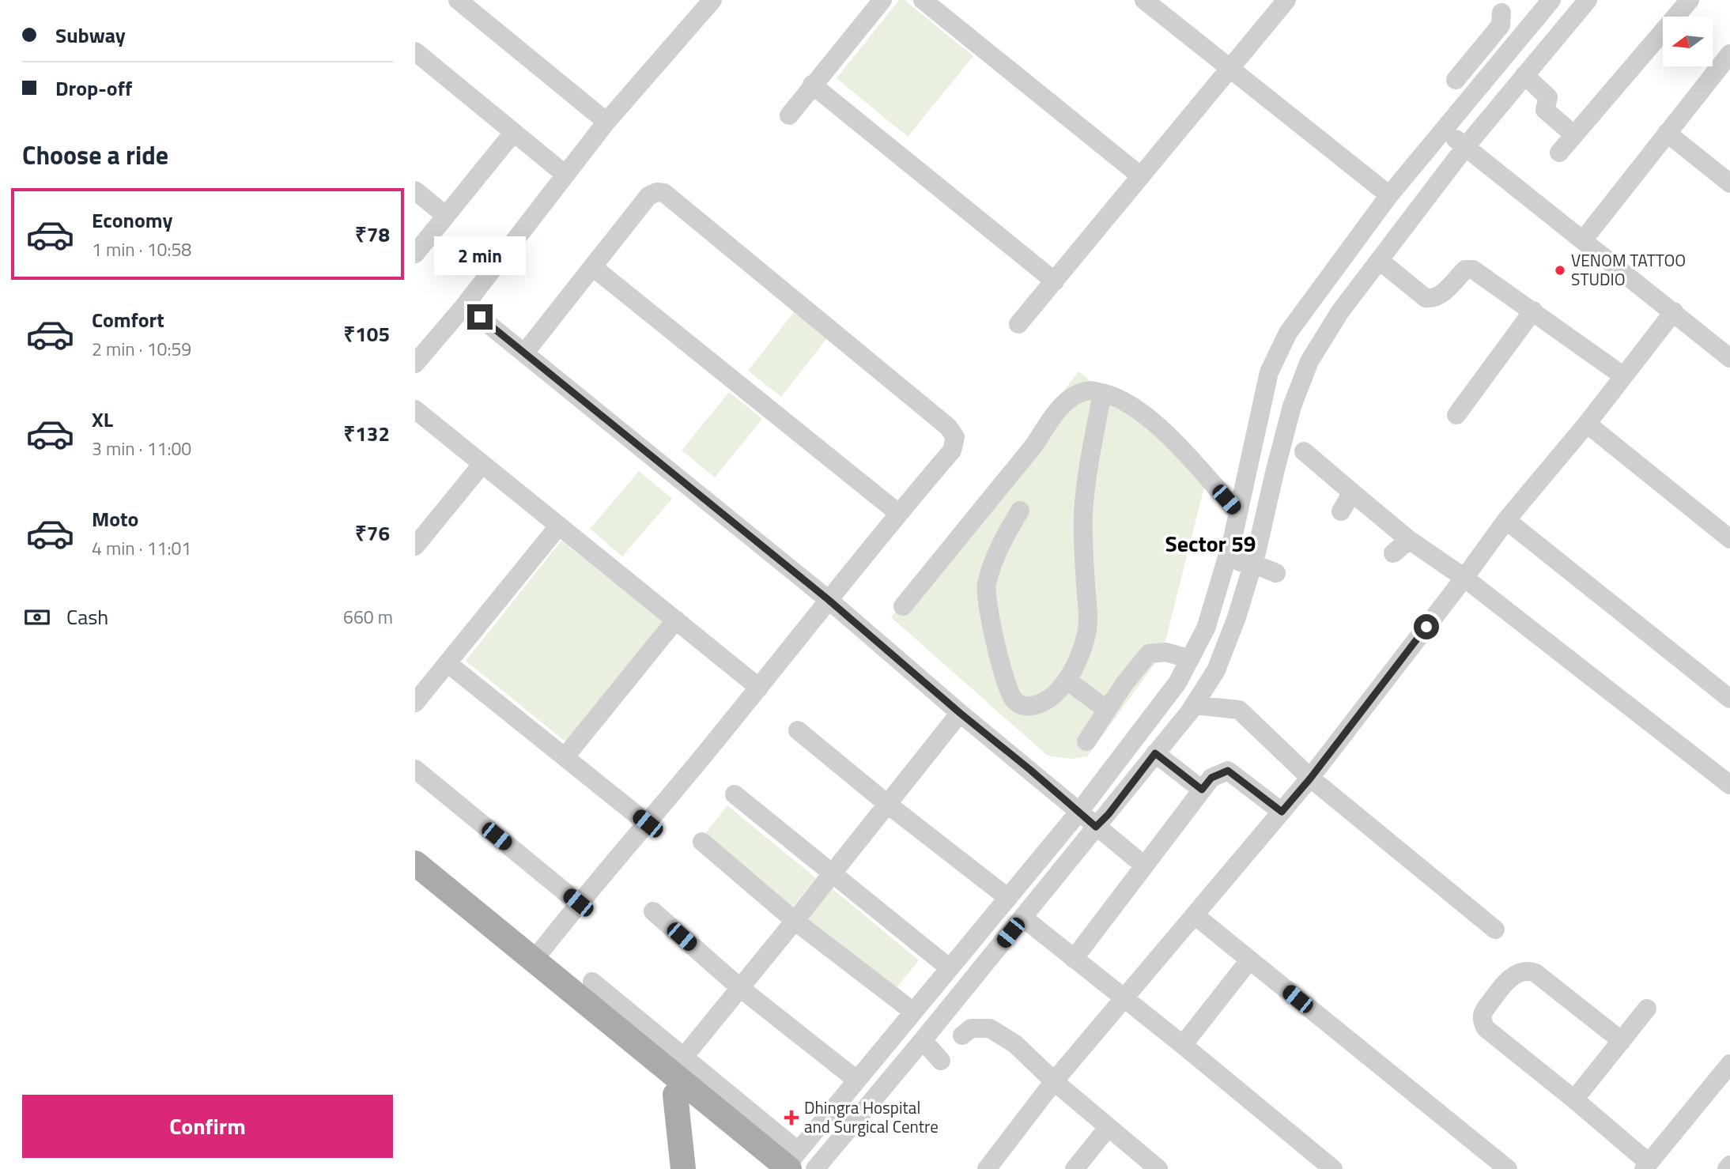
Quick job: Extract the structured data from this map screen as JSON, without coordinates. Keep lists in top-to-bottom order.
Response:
{
  "districts": ["Sector 59"],
  "places": {
    "other": ["VENOM TATTOO STUDIO"],
    "health": ["Dhingra Hospital and Surgical Centre"]
  },
  "north": "left",
  "page": {
    "banner": ["Subway", "Drop-off"],
    "heading": "Choose a ride",
    "list": [
      {
        "name": "Economy",
        "note": "1 min · 10:58",
        "value": "₹78"
      },
      {
        "name": "Comfort",
        "note": "2 min · 10:59",
        "value": "₹105"
      },
      {
        "name": "XL",
        "note": "3 min · 11:00",
        "value": "₹132"
      },
      {
        "name": "Moto",
        "note": "4 min · 11:01",
        "value": "₹76"
      }
    ],
    "bubble": "2 min",
    "pay": ["Cash", "660 m"],
    "buttons": "Confirm"
  }
}
